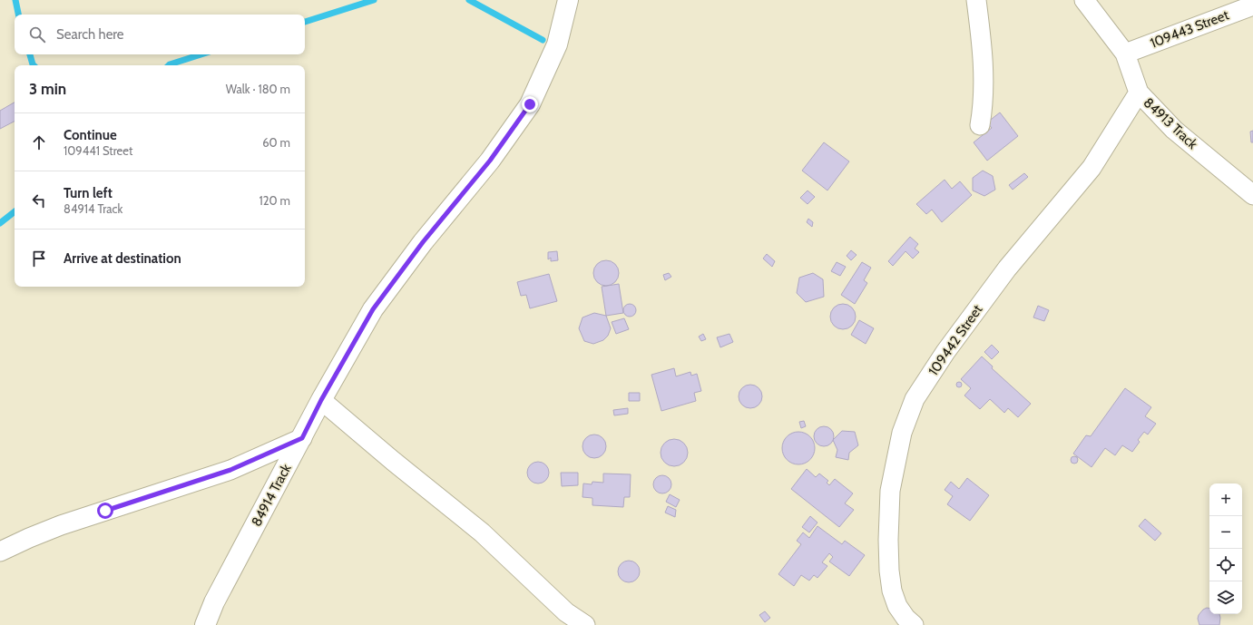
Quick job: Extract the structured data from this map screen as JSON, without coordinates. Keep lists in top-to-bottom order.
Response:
{
  "streets": {
    "street": [
      "109443 Street",
      "84913 Track",
      "109442 Street",
      "84914 Track"
    ]
  },
  "crossings": [
    ["109443 Street", "84913 Track"],
    ["84913 Track", "109442 Street"]
  ],
  "page": {
    "search": "Search here",
    "heading": ["3 min", "Walk · 180 m"],
    "list": [
      ["Continue", "109441 Street", "60 m"],
      ["Turn left", "84914 Track", "120 m"],
      "Arrive at destination"
    ],
    "map_buttons": ["+", "−"]
  }
}
